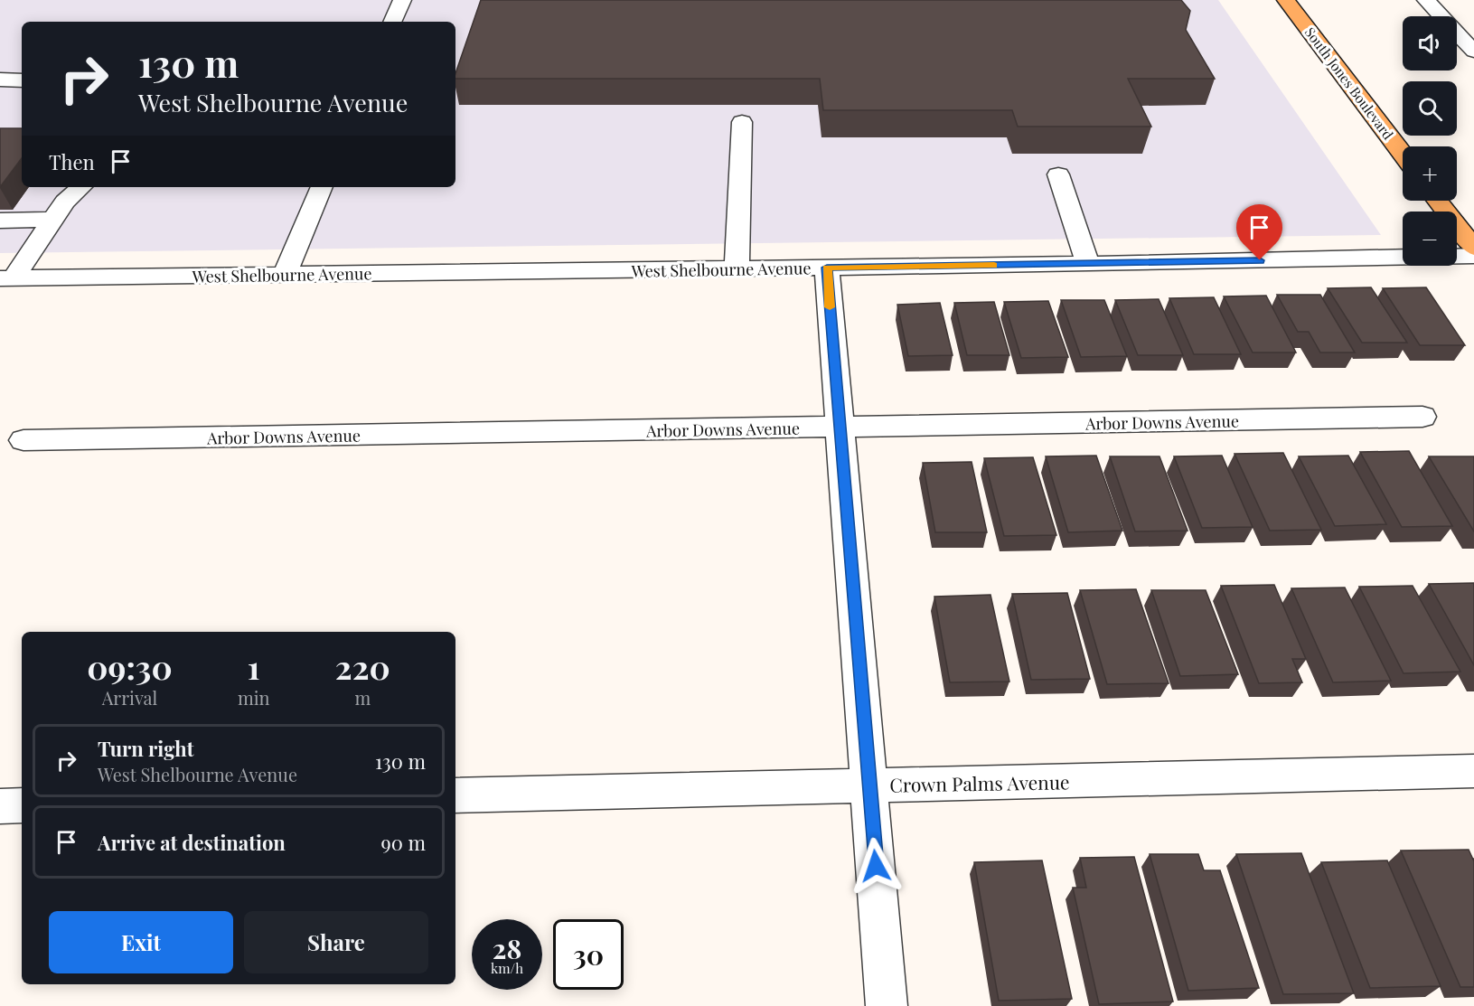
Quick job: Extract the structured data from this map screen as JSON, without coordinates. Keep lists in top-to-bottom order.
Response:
{
  "streets": {
    "main road": ["South Jones Boulevard"],
    "street": ["West Shelbourne Avenue", "Arbor Downs Avenue", "Crown Palms Avenue"]
  },
  "page": {
    "map_buttons": ["+", "−"],
    "turn": ["130 m", "West Shelbourne Avenue"],
    "then": "Then",
    "eta": [
      "09:30",
      "Arrival",
      "1",
      "min",
      "220",
      "m"
    ],
    "list": [
      {
        "name": "Turn right",
        "note": "West Shelbourne Avenue",
        "value": "130 m"
      },
      {
        "name": "Arrive at destination",
        "value": "90 m"
      }
    ],
    "buttons": ["Exit", "Share"],
    "speed": "28 km/h",
    "limit": "30"
  }
}
